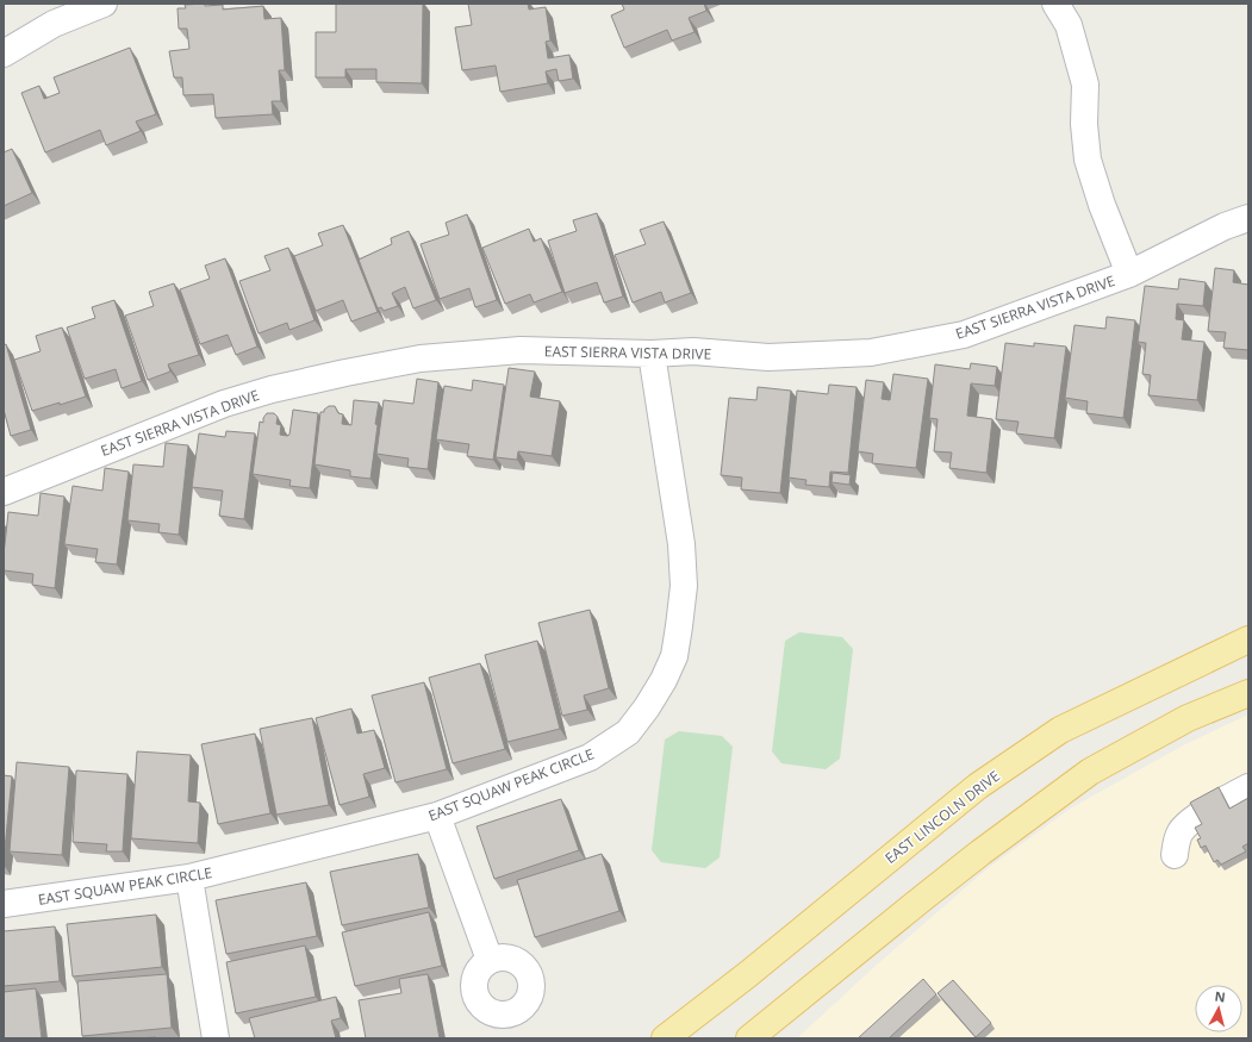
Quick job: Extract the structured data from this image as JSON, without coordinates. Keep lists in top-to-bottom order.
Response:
{
  "streets": {
    "main road": ["EAST LINCOLN DRIVE"],
    "street": ["EAST SIERRA VISTA DRIVE", "EAST SQUAW PEAK CIRCLE"]
  },
  "crossings": [
    ["EAST SIERRA VISTA DRIVE", "EAST SQUAW PEAK CIRCLE"]
  ],
  "north": "top"
}
